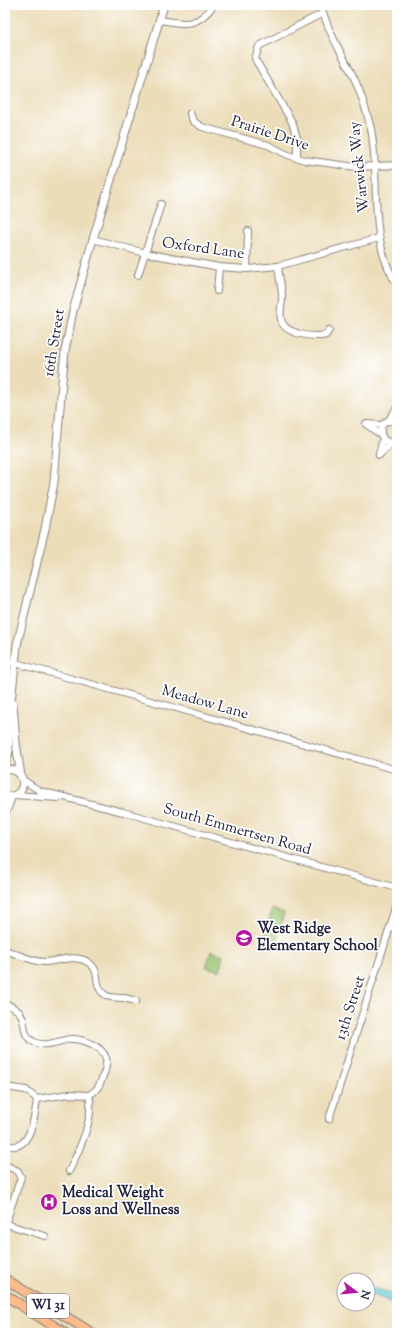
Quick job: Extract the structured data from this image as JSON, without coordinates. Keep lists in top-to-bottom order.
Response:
{
  "streets": {
    "main road": ["WI 31"],
    "street": [
      "Prairie Drive",
      "Warwick Way",
      "Oxford Lane",
      "16th Street",
      "Meadow Lane",
      "South Emmertsen Road",
      "13th Street"
    ]
  },
  "crossings": [
    ["Prairie Drive", "Warwick Way"],
    ["Warwick Way", "Oxford Lane"],
    ["Oxford Lane", "16th Street"],
    ["16th Street", "Meadow Lane"],
    ["16th Street", "South Emmertsen Road"]
  ],
  "places": {
    "school or university": ["West Ridge Elementary School"],
    "hospital": ["Medical Weight Loss and Wellness"]
  },
  "north": "right"
}
